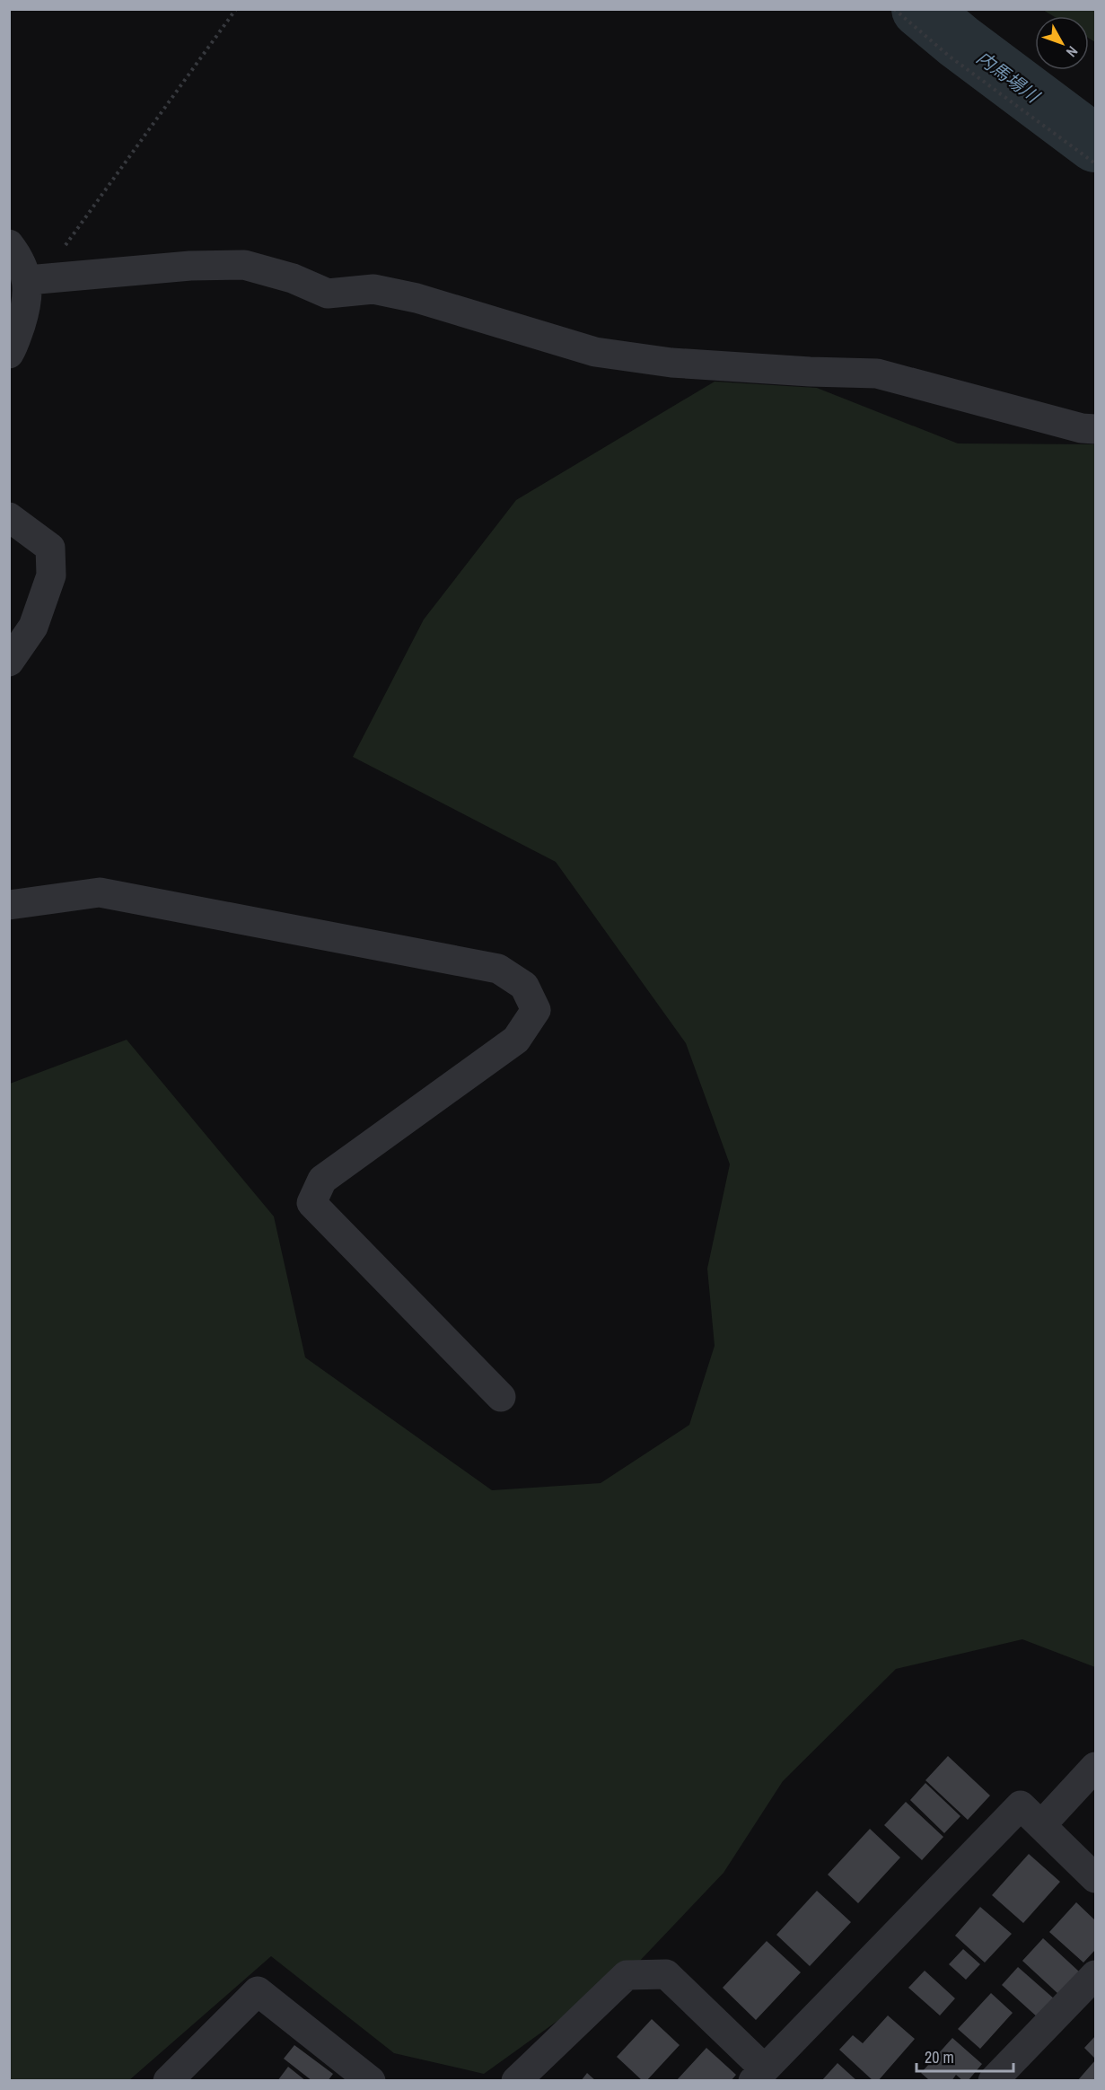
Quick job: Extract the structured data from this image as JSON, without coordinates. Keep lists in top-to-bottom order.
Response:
{
  "water": ["内馬場川"],
  "scale_bar": "20 m",
  "north": "bottom right"
}
